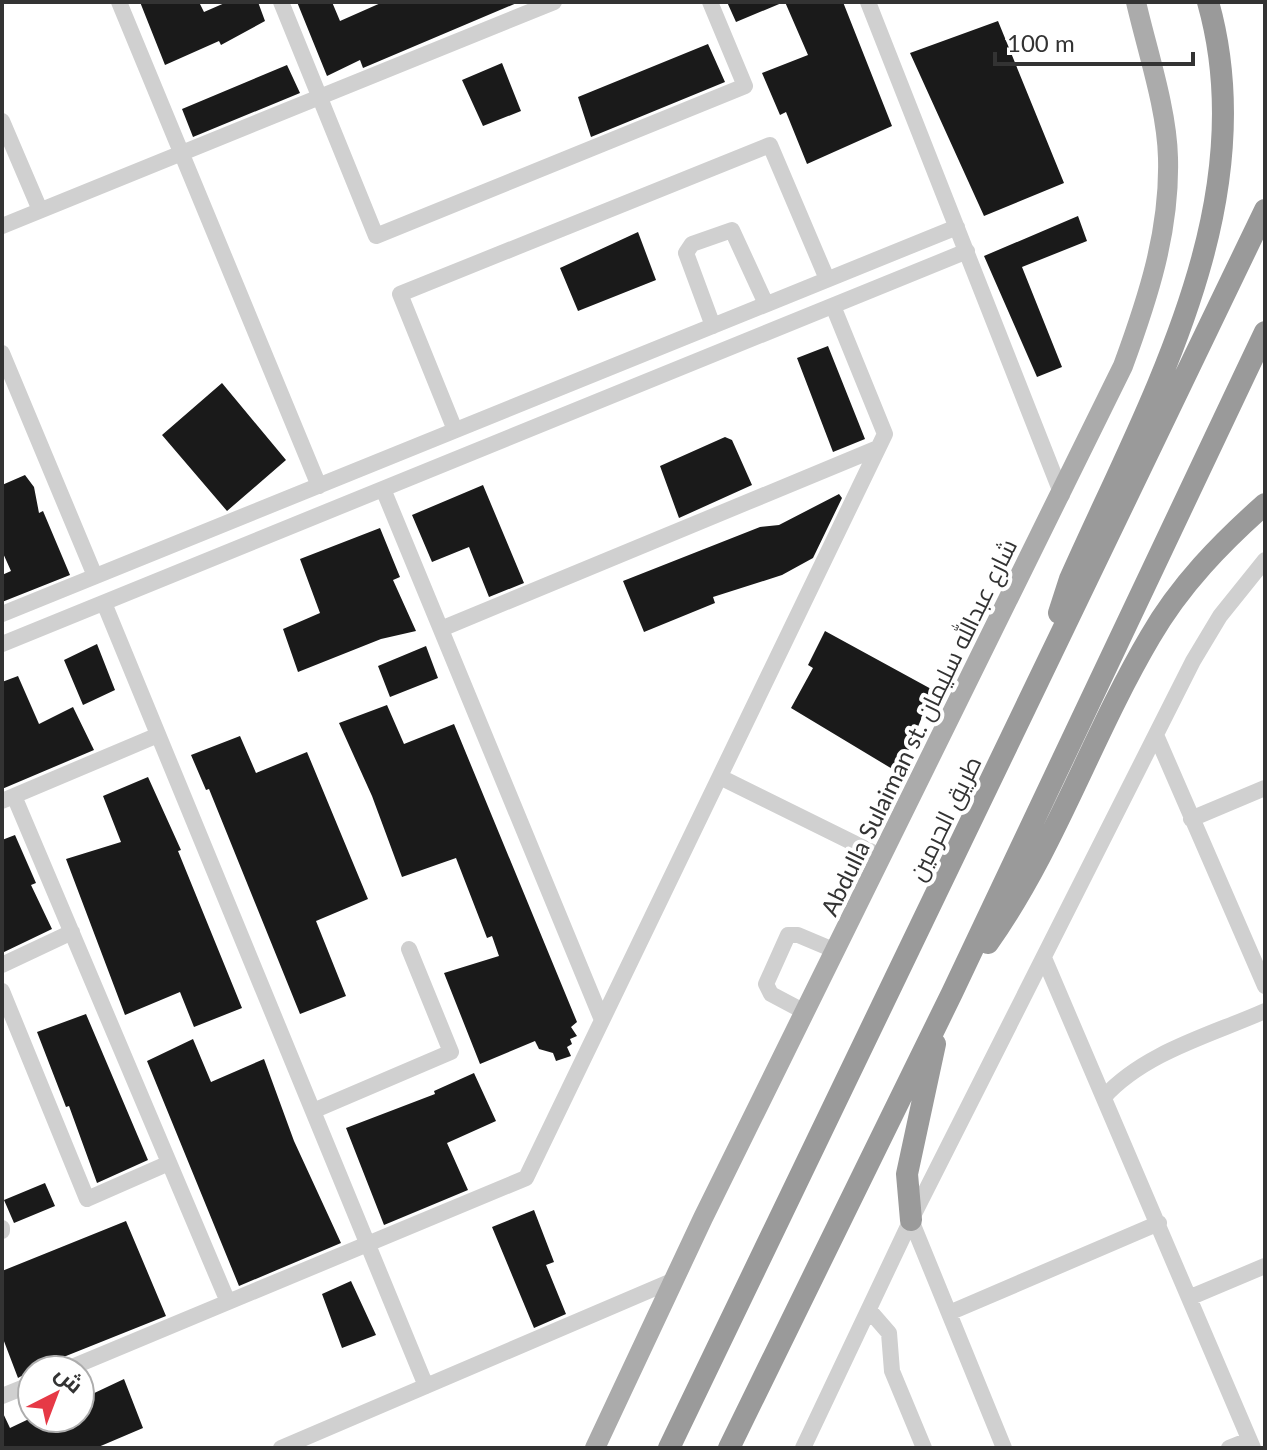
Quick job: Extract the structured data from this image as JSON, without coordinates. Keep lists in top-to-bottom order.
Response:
{
  "streets": {
    "highway": ["طريق الحرمين"],
    "main road": ["Abdulla Sulaiman st. شارع عبدالله سليمان"]
  },
  "scale_bar": "100 m",
  "north": "top right"
}
